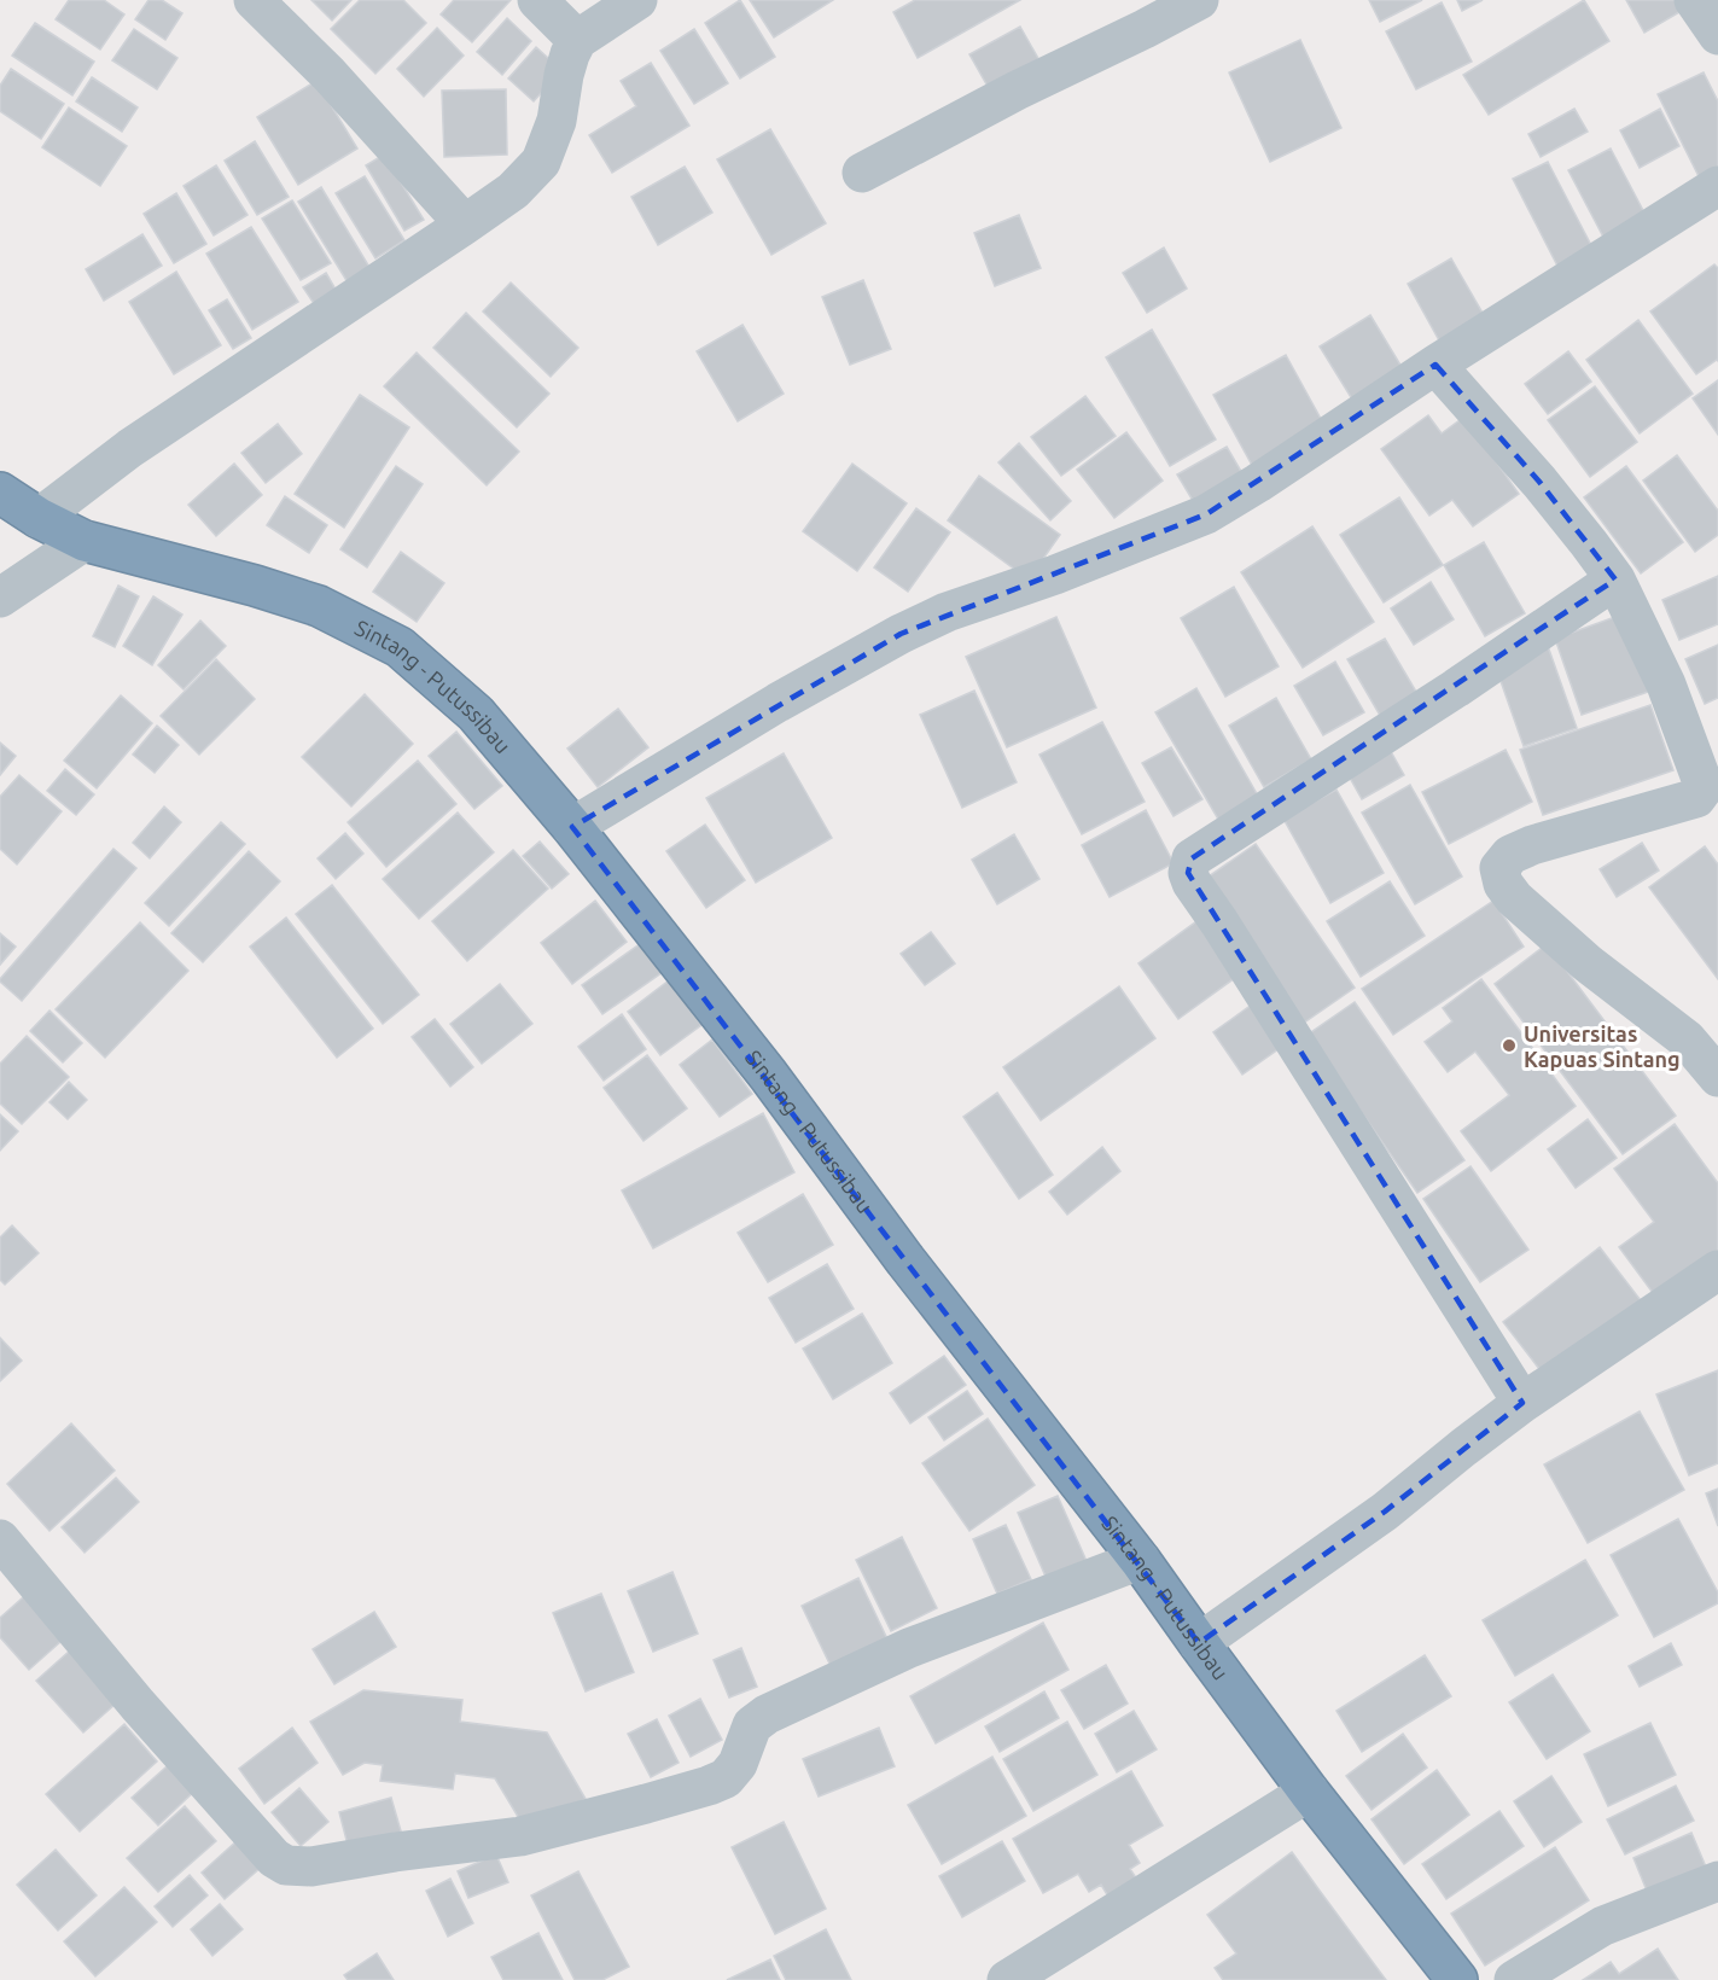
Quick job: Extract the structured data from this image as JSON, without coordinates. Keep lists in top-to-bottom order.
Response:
{
  "streets": {
    "highway": ["Sintang - Putussibau"]
  },
  "places": ["Universitas Kapuas Sintang"]
}
